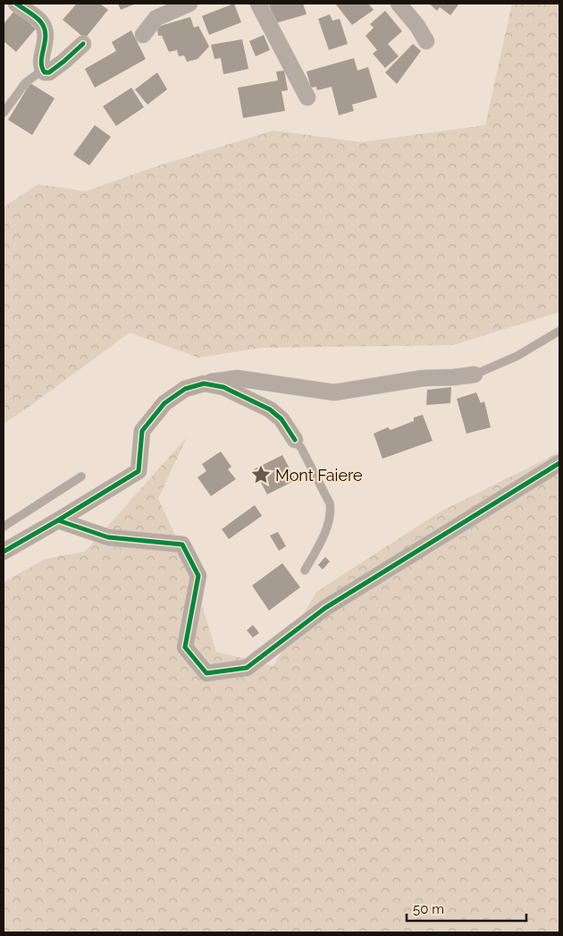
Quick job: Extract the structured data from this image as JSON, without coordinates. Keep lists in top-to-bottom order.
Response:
{
  "places": {
    "place": ["Mont Faiere"]
  },
  "scale_bar": "50 m"
}
